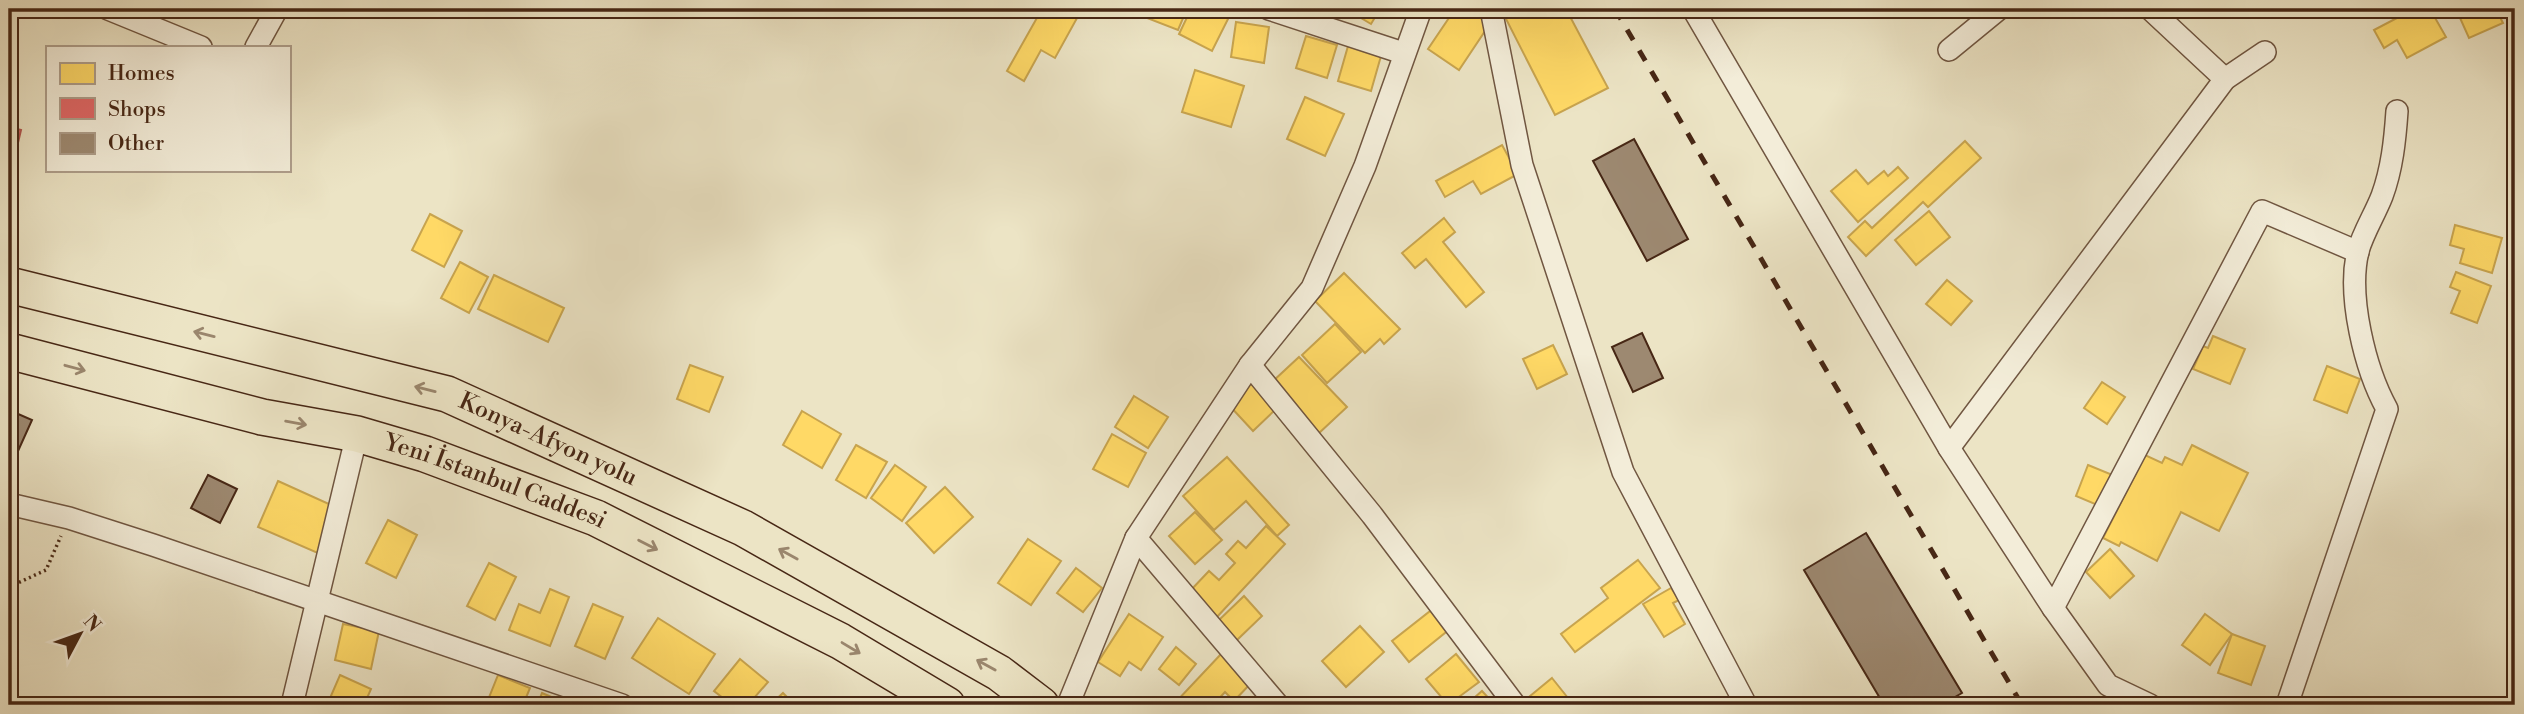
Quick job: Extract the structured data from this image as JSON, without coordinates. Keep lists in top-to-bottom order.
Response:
{
  "streets": {
    "highway": ["Konya-Afyon yolu", "Yeni İstanbul Caddesi"]
  },
  "one_way": ["Konya-Afyon yolu", "Yeni İstanbul Caddesi"],
  "legend": ["Homes", "Shops", "Other"],
  "north": "top right"
}
